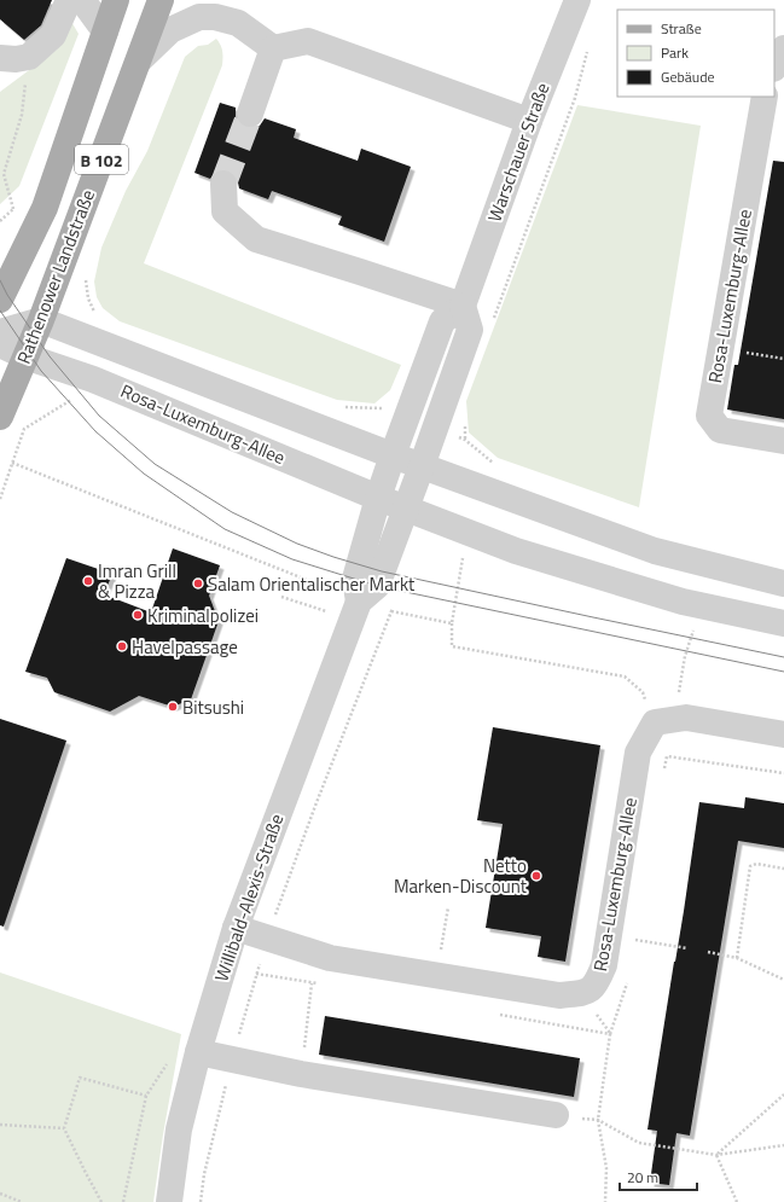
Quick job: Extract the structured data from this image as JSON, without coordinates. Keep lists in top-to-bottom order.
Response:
{
  "streets": {
    "main road": ["B 102", "Rathenower Landstraße"],
    "street": ["Warschauer Straße", "Rosa-Luxemburg-Allee", "Willibald-Alexis-Straße"]
  },
  "crossings": [
    ["Rathenower Landstraße", "Rosa-Luxemburg-Allee"],
    ["Rosa-Luxemburg-Allee", "Willibald-Alexis-Straße"]
  ],
  "places": [
    "Imran Grill & Pizza",
    "Salam Orientalischer Markt",
    "Kriminalpolizei",
    "Havelpassage",
    "Bitsushi",
    "Netto Marken-Discount"
  ],
  "legend": ["Straße", "Park", "Gebäude"],
  "scale_bar": "20 m"
}
